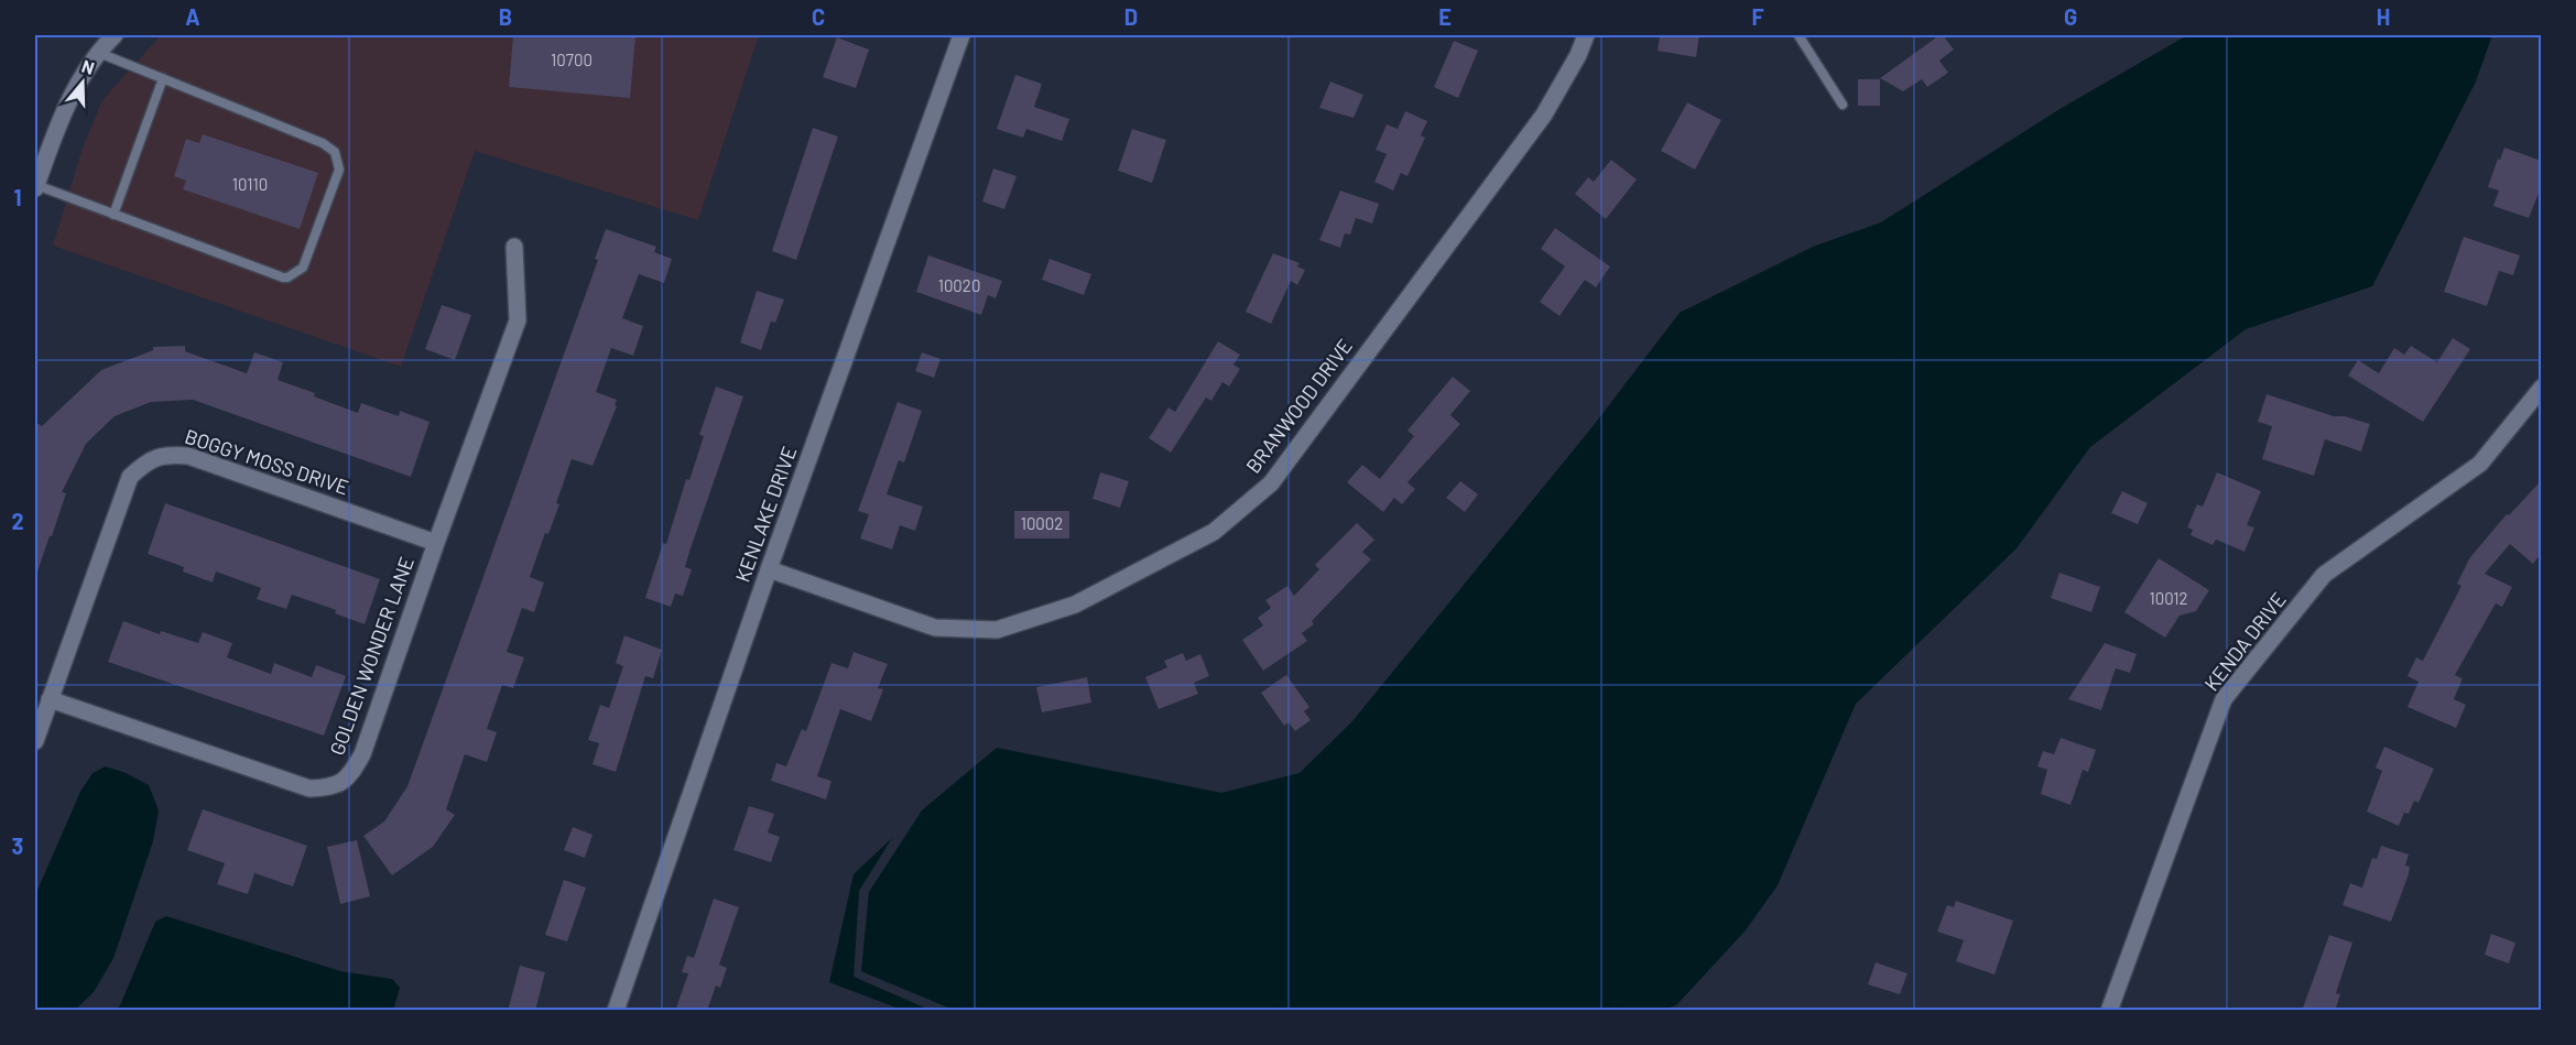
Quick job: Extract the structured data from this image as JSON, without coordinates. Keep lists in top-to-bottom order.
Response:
{
  "streets": {
    "street": [
      "BRANWOOD DRIVE",
      "BOGGY MOSS DRIVE",
      "KENLAKE DRIVE",
      "KENDA DRIVE",
      "GOLDEN WONDER LANE"
    ]
  },
  "crossings": [
    ["BRANWOOD DRIVE", "KENLAKE DRIVE"],
    ["BOGGY MOSS DRIVE", "GOLDEN WONDER LANE"]
  ],
  "house_numbers": [
    "10700",
    "10110",
    "10020",
    "10002",
    "10012"
  ],
  "north": "top",
  "grid": {
    "columns": [
      "A",
      "B",
      "C",
      "D",
      "E",
      "F",
      "G",
      "H"
    ],
    "rows": ["1", "2", "3"]
  }
}
